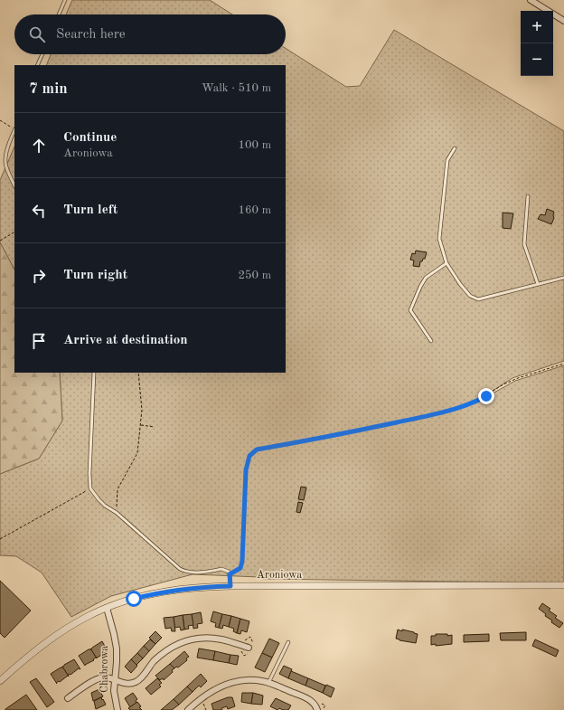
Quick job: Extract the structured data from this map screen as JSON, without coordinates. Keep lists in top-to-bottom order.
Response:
{
  "streets": {
    "street": ["Aroniowa", "Chabrowa"]
  },
  "crossings": [
    ["Aroniowa", "Chabrowa"]
  ],
  "page": {
    "map_buttons": ["+", "−"],
    "search": "Search here",
    "heading": ["7 min", "Walk · 510 m"],
    "list": [
      ["Continue", "Aroniowa", "100 m"],
      ["Turn left", "160 m"],
      ["Turn right", "250 m"],
      "Arrive at destination"
    ]
  }
}
